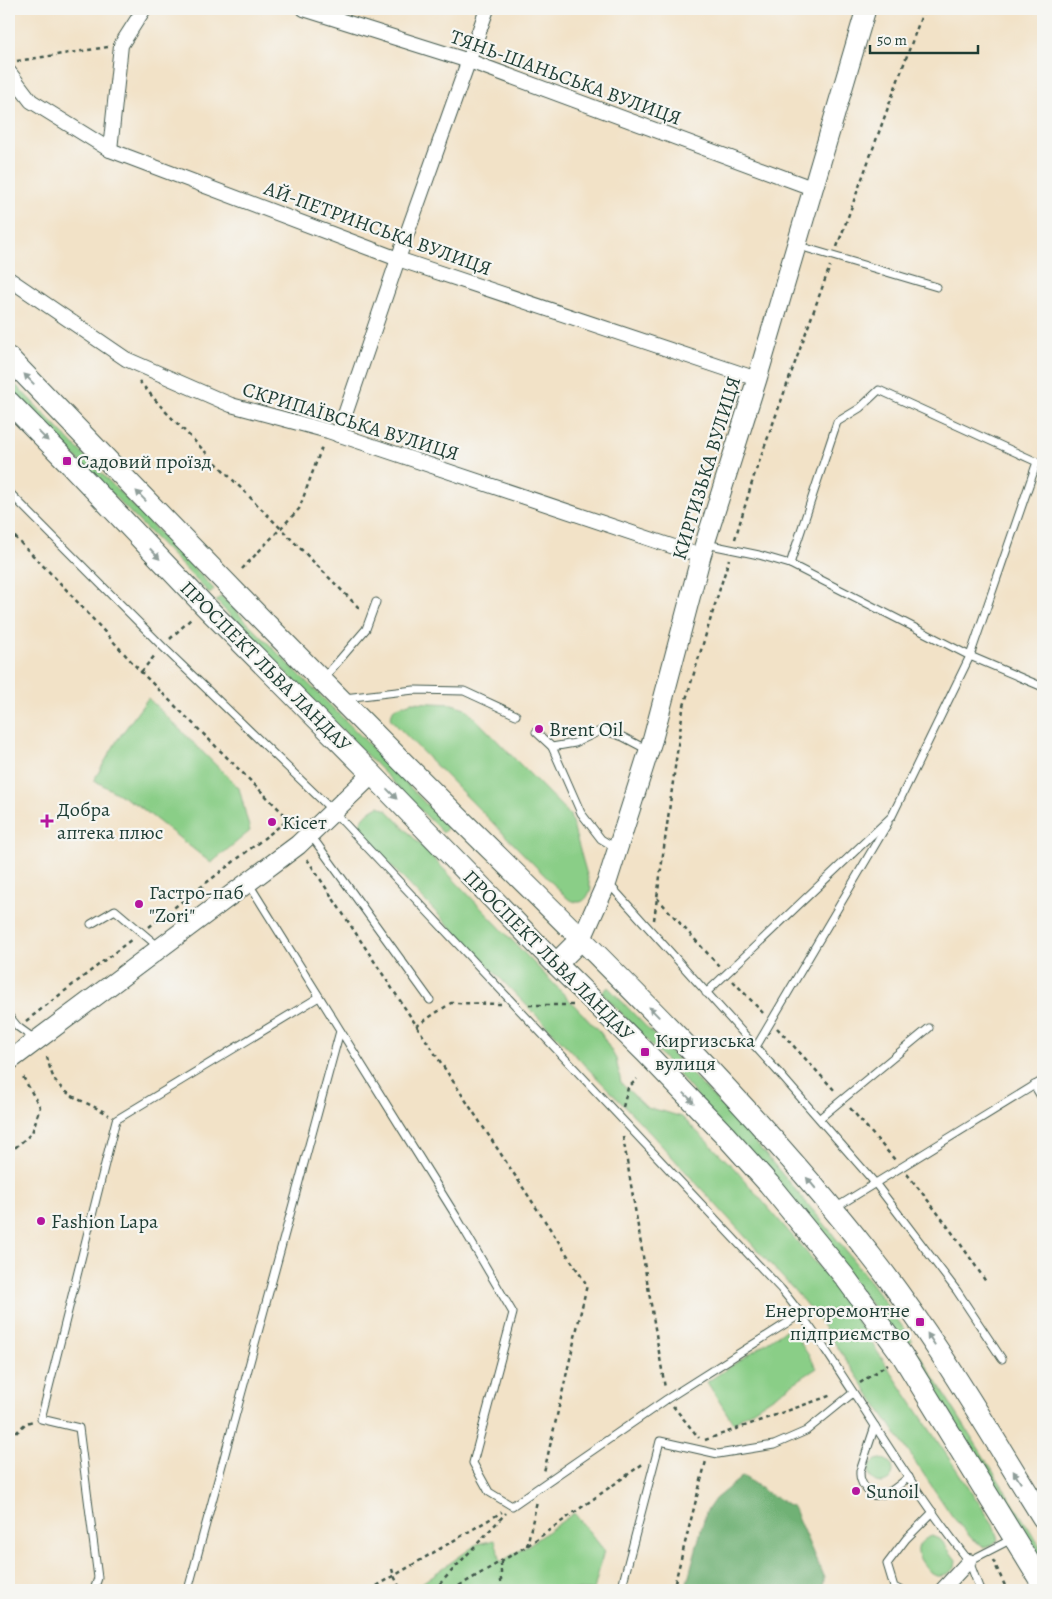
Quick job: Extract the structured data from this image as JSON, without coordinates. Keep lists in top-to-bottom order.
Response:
{
  "streets": {
    "main road": ["ПРОСПЕКТ ЛЬВА ЛАНДАУ"],
    "street": [
      "ТЯНЬ-ШАНЬСЬКА ВУЛИЦЯ",
      "АЙ-ПЕТРИНСЬКА ВУЛИЦЯ",
      "СКРИПАЇВСЬКА ВУЛИЦЯ",
      "КИРГИЗЬКА ВУЛИЦЯ"
    ]
  },
  "crossings": [
    ["ТЯНЬ-ШАНЬСЬКА ВУЛИЦЯ", "КИРГИЗЬКА ВУЛИЦЯ"],
    ["АЙ-ПЕТРИНСЬКА ВУЛИЦЯ", "КИРГИЗЬКА ВУЛИЦЯ"],
    ["СКРИПАЇВСЬКА ВУЛИЦЯ", "КИРГИЗЬКА ВУЛИЦЯ"],
    ["КИРГИЗЬКА ВУЛИЦЯ", "ПРОСПЕКТ ЛЬВА ЛАНДАУ"]
  ],
  "places": {
    "transit": ["Садовий проїзд", "Киргизська вулиця", "Енергоремонтне підприємство"],
    "other": [
      "Brent Oil",
      "Кісет",
      "Гастро-паб \"Zori\"",
      "Fashion Lapa",
      "Sunoil"
    ],
    "health": ["Добра аптека плюс"]
  },
  "scale_bar": "50 m"
}
